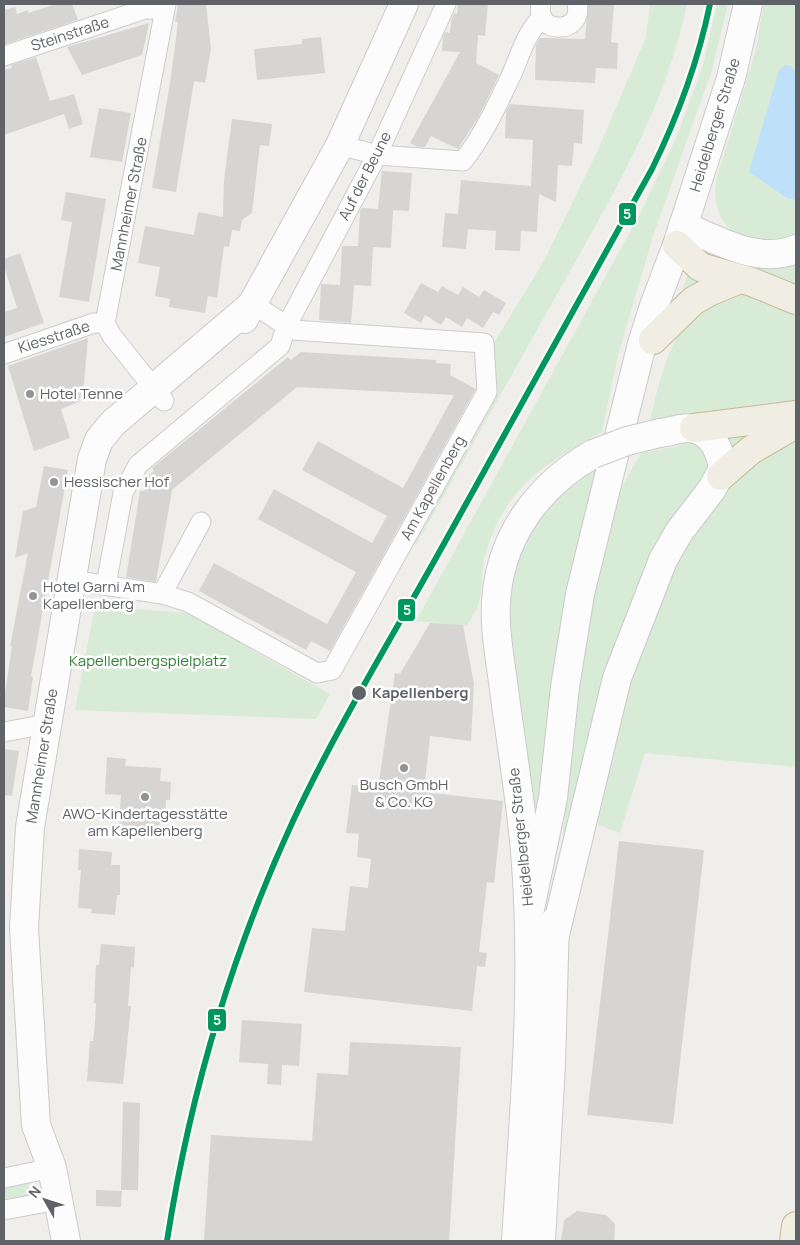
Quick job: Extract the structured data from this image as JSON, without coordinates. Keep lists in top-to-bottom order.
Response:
{
  "streets": {
    "main road": ["Heidelberger Straße", "Mannheimer Straße"],
    "street": [
      "Steinstraße",
      "Auf der Beune",
      "Kiesstraße",
      "Am Kapellenberg"
    ]
  },
  "crossings": [
    ["Steinstraße", "Mannheimer Straße"],
    ["Auf der Beune", "Am Kapellenberg"],
    ["Mannheimer Straße", "Kiesstraße"],
    ["Mannheimer Straße", "Am Kapellenberg"]
  ],
  "parks": ["Kapellenbergspielplatz"],
  "places": [
    "Hotel Tenne",
    "Hessischer Hof",
    "Hotel Garni Am Kapellenberg",
    "Kapellenberg",
    "Busch GmbH & Co. KG",
    "AWO-Kindertagesstätte am Kapellenberg"
  ],
  "lines": ["transit line 5"],
  "north": "top left"
}
